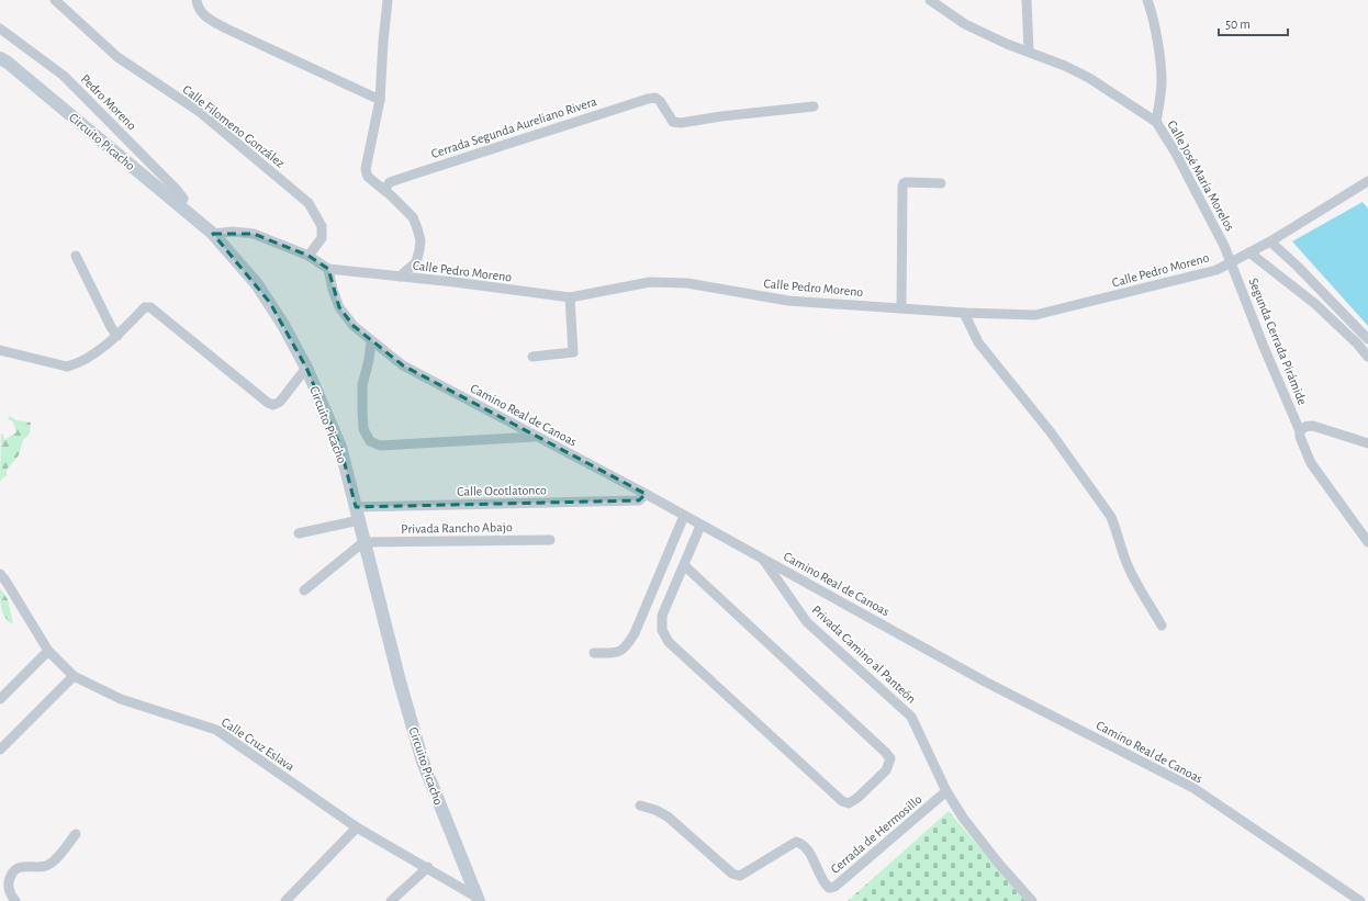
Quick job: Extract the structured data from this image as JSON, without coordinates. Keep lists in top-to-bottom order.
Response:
{
  "streets": {
    "main road": ["Circuito Picacho"],
    "street": [
      "Pedro Moreno",
      "Calle Filomeno González",
      "Cerrada Segunda Aureliano Rivera",
      "Calle José María Morelos",
      "Calle Pedro Moreno",
      "Segunda Cerrada Pirámide",
      "Camino Real de Canoas",
      "Calle Ocotlatonco",
      "Privada Rancho Abajo",
      "Privada Camino al Panteón",
      "Calle Cruz Eslava",
      "Cerrada de Hermosillo"
    ]
  },
  "crossings": [
    ["Pedro Moreno", "Circuito Picacho"],
    ["Calle Filomeno González", "Calle Pedro Moreno"],
    ["Circuito Picacho", "Calle Pedro Moreno"],
    ["Circuito Picacho", "Calle Ocotlatonco"],
    ["Circuito Picacho", "Privada Rancho Abajo"],
    ["Circuito Picacho", "Calle Cruz Eslava"],
    ["Calle José María Morelos", "Calle Pedro Moreno"],
    ["Calle José María Morelos", "Segunda Cerrada Pirámide"],
    ["Calle Pedro Moreno", "Segunda Cerrada Pirámide"],
    ["Calle Pedro Moreno", "Camino Real de Canoas"],
    ["Camino Real de Canoas", "Calle Ocotlatonco"],
    ["Camino Real de Canoas", "Privada Camino al Panteón"],
    ["Privada Camino al Panteón", "Cerrada de Hermosillo"]
  ],
  "scale_bar": "50 m"
}
